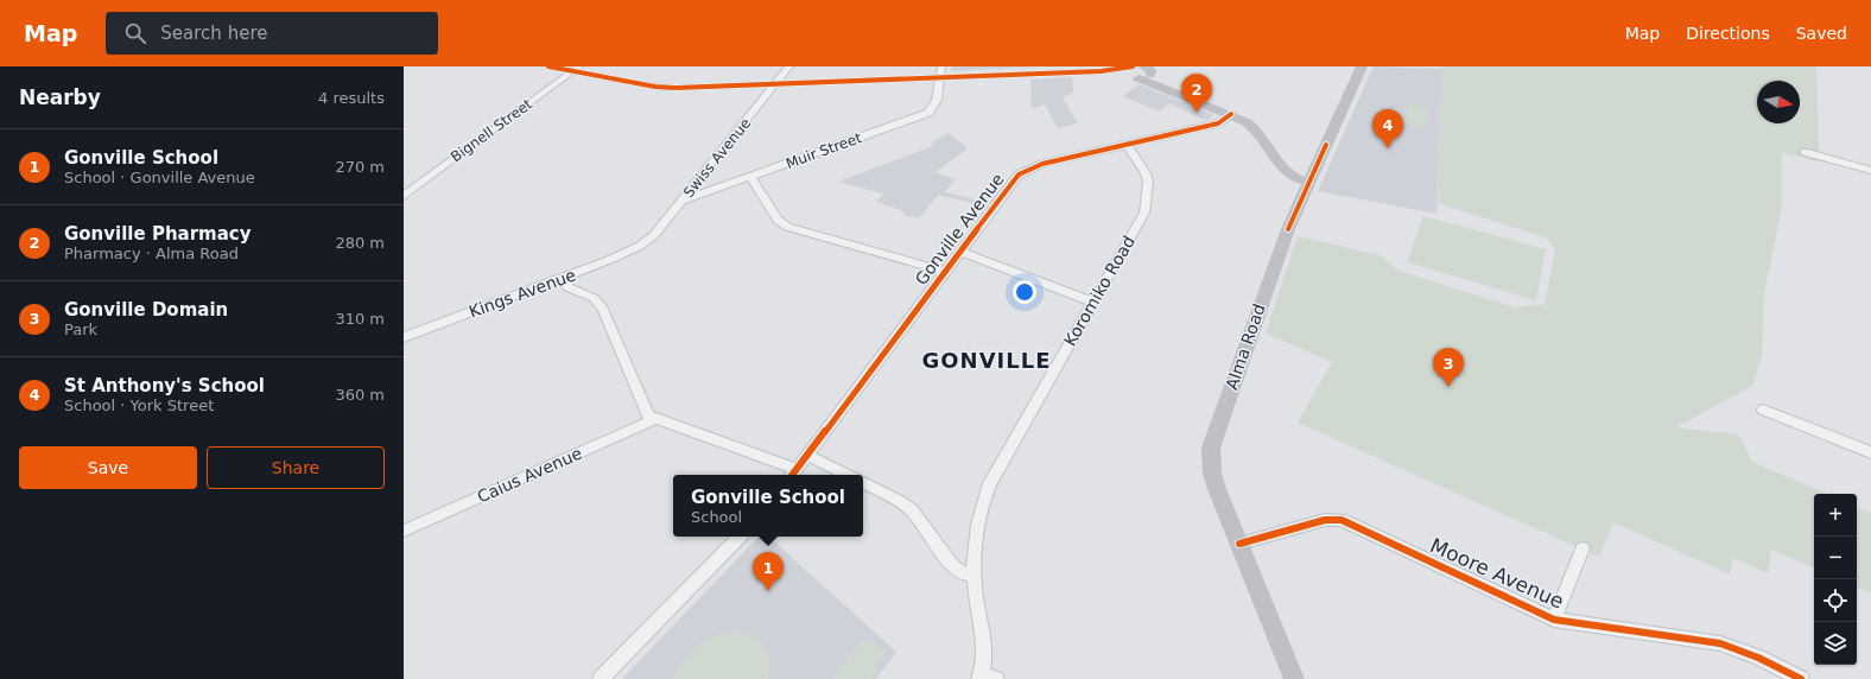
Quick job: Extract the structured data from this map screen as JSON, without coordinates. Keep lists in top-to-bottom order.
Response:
{
  "streets": {
    "street": [
      "Bignell Street",
      "Muir Street",
      "Swiss Avenue",
      "Gonville Avenue",
      "Koromiko Road",
      "Kings Avenue",
      "Alma Road",
      "Caius Avenue",
      "Moore Avenue"
    ]
  },
  "crossings": [
    ["Muir Street", "Swiss Avenue"],
    ["Swiss Avenue", "Kings Avenue"],
    ["Gonville Avenue", "Koromiko Road"],
    ["Alma Road", "Moore Avenue"]
  ],
  "districts": ["GONVILLE"],
  "north": "right",
  "page": {
    "header": "Map",
    "search": "Search here",
    "nav": ["Map", "Directions", "Saved"],
    "heading": ["Nearby", "4 results"],
    "pins": [
      "2",
      "4",
      "3",
      "1"
    ],
    "list": [
      {
        "mark": "1",
        "name": "Gonville School",
        "note": "School · Gonville Avenue",
        "value": "270 m"
      },
      {
        "mark": "2",
        "name": "Gonville Pharmacy",
        "note": "Pharmacy · Alma Road",
        "value": "280 m"
      },
      {
        "mark": "3",
        "name": "Gonville Domain",
        "note": "Park",
        "value": "310 m"
      },
      {
        "mark": "4",
        "name": "St Anthony's School",
        "note": "School · York Street",
        "value": "360 m"
      }
    ],
    "buttons": ["Save", "Share"],
    "popup": ["Gonville School", "School"],
    "map_buttons": ["+", "−"]
  }
}
